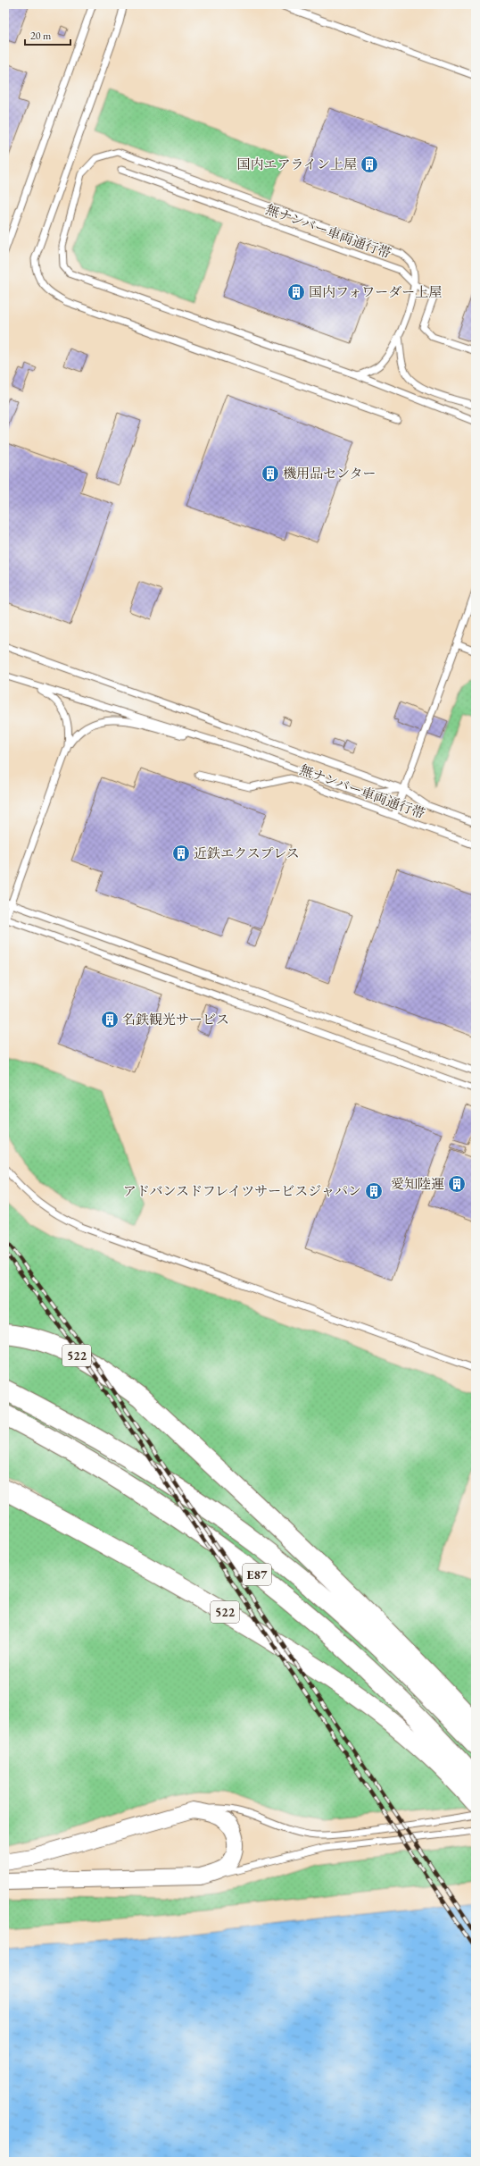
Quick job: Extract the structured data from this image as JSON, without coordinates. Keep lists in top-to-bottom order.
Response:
{
  "streets": {
    "highway": ["522", "E87"],
    "lane": ["無ナンバー車両通行帯"]
  },
  "places": {
    "building": [
      "国内エアライン上屋",
      "国内フォワーダー上屋",
      "機用品センター",
      "近鉄エクスプレス",
      "名鉄観光サービス",
      "愛知陸運",
      "アドバンスドフレイツサービスジャパン"
    ]
  },
  "scale_bar": "20 m"
}
